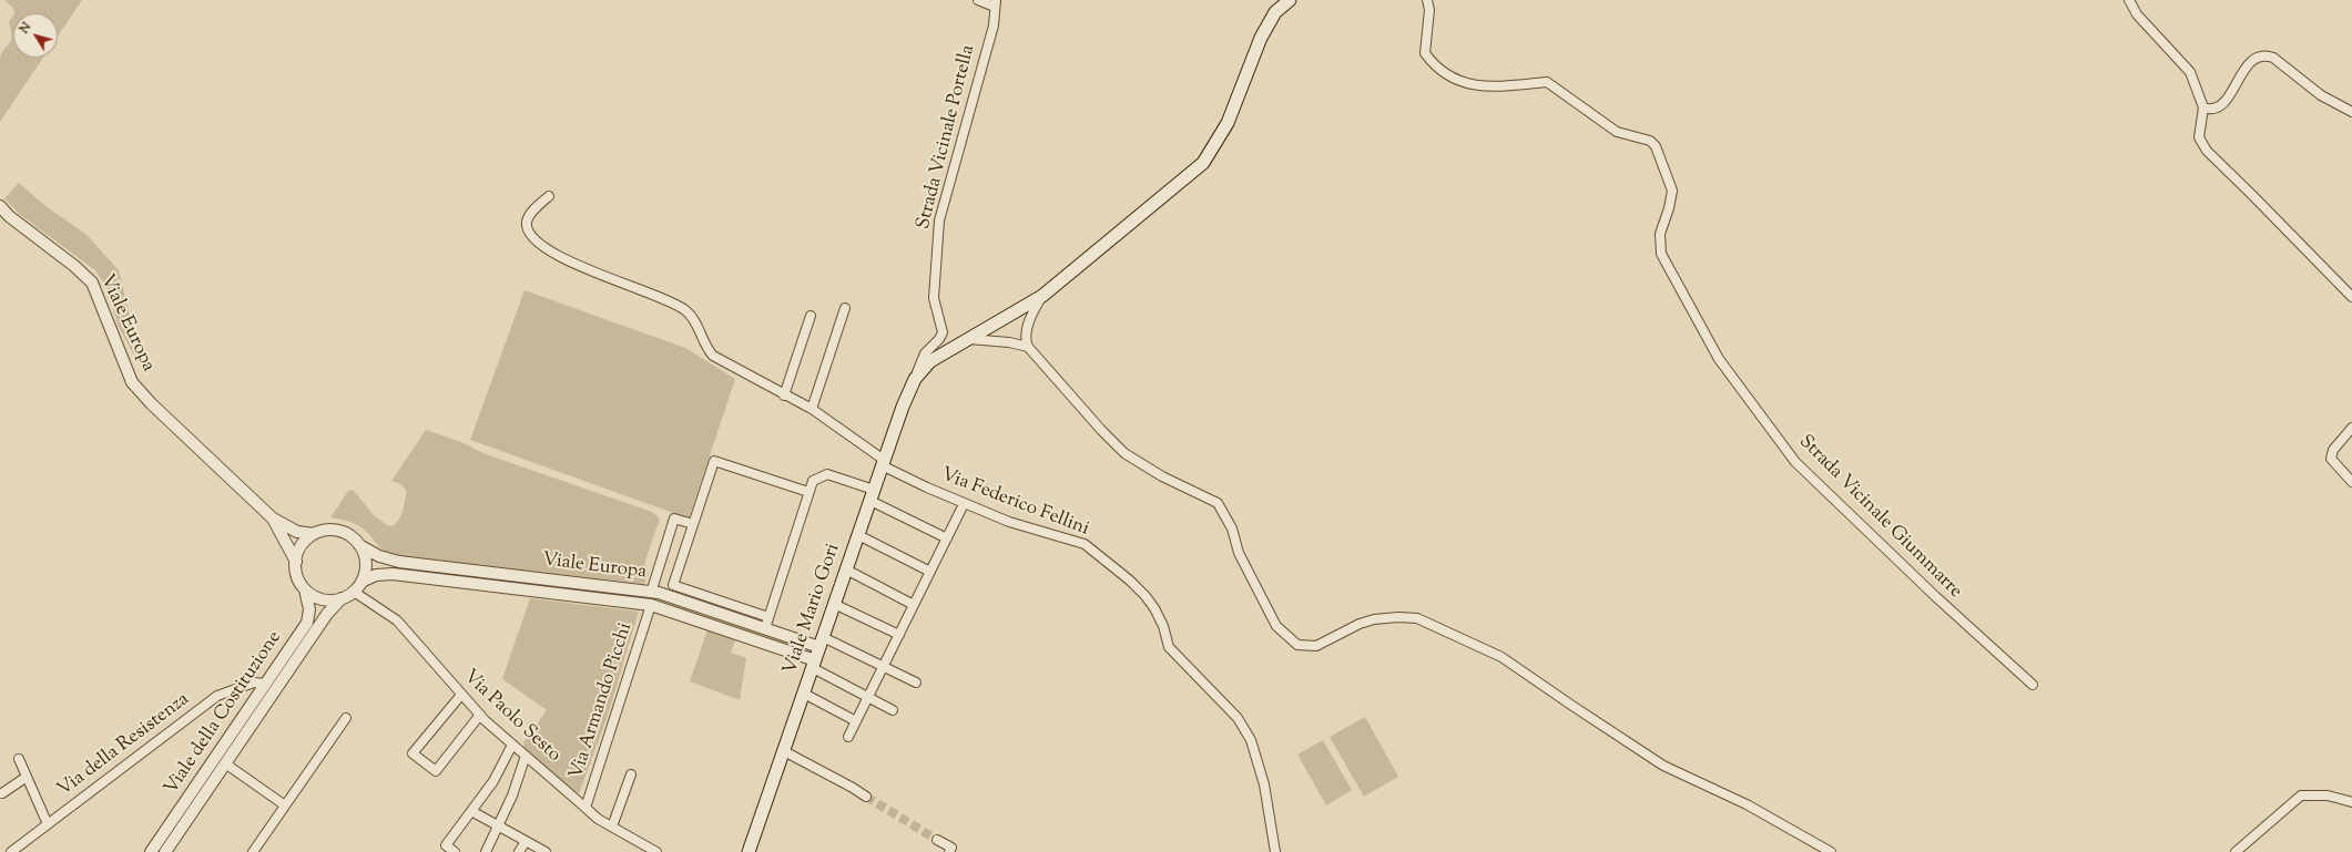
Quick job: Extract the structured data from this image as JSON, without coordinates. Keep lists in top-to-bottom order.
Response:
{
  "streets": {
    "main road": ["Viale Mario Gori"],
    "street": [
      "Strada Vicinale Portella",
      "Viale Europa",
      "Via Federico Fellini",
      "Strada Vicinale Giummarre",
      "Via Armando Picchi",
      "Viale della Costituzione",
      "Via Paolo Sesto",
      "Via della Resistenza"
    ]
  },
  "crossings": [
    ["Strada Vicinale Portella", "Viale Mario Gori"],
    ["Viale Europa", "Viale Mario Gori"],
    ["Viale Europa", "Via Armando Picchi"],
    ["Viale Europa", "Viale della Costituzione"],
    ["Viale Europa", "Via Paolo Sesto"],
    ["Via Federico Fellini", "Viale Mario Gori"],
    ["Via Armando Picchi", "Via Paolo Sesto"],
    ["Viale della Costituzione", "Via Paolo Sesto"],
    ["Viale della Costituzione", "Via della Resistenza"]
  ],
  "north": "top left"
}
